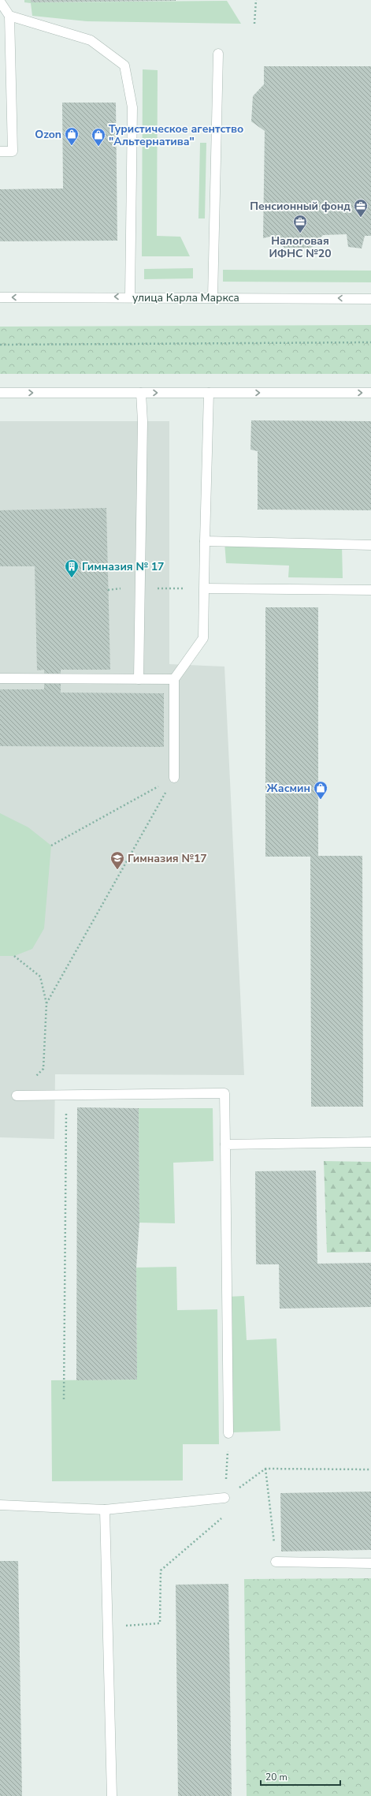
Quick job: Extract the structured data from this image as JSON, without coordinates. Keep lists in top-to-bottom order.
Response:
{
  "streets": {
    "street": ["улица Карла Маркса"]
  },
  "one_way": ["улица Карла Маркса"],
  "places": {
    "shop": ["Ozon", "Туристическое агентство \"Альтернатива\"", "Жасмин"],
    "office": ["Пенсионный фонд", "Налоговая ИФНС №20"],
    "building": ["Гимназия № 17"],
    "school or university": ["Гимназия №17"]
  },
  "scale_bar": "20 m"
}
